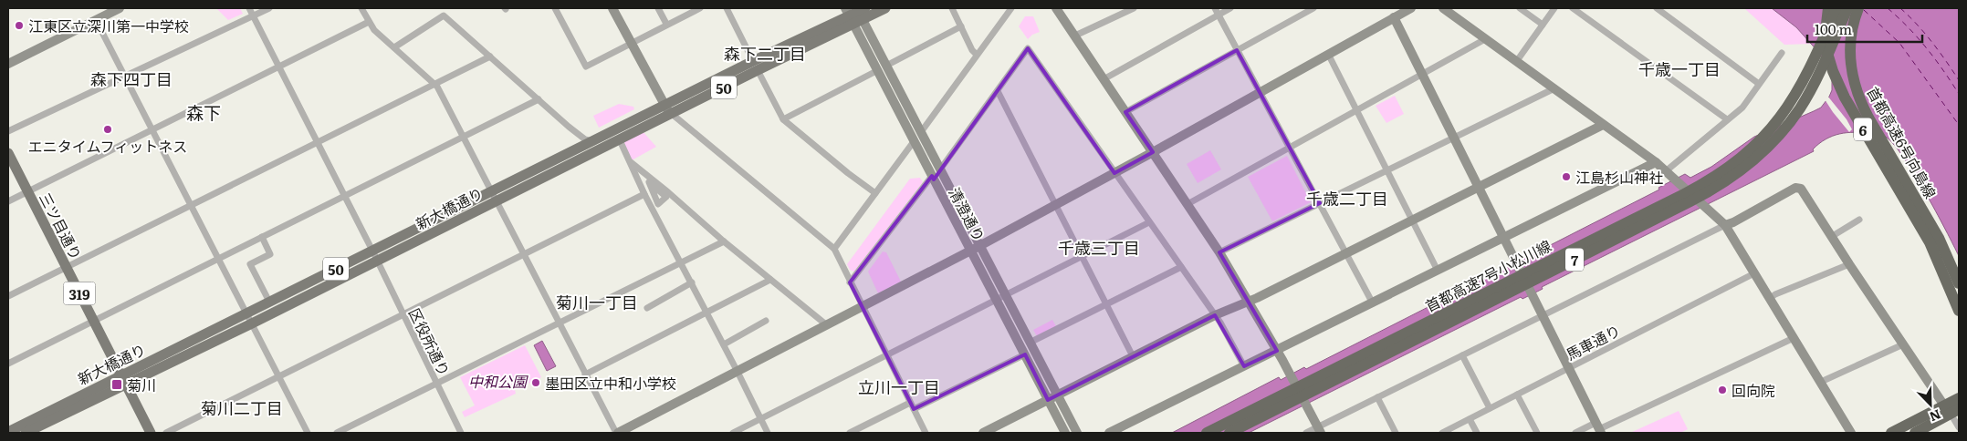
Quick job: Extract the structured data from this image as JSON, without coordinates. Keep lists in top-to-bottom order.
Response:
{
  "streets": {
    "highway": [
      "6",
      "首都高速6号向島線",
      "7",
      "首都高速7号小松川線"
    ],
    "main road": [
      "50",
      "新大橋通り",
      "三ツ目通り",
      "319"
    ],
    "street": ["清澄通り", "区役所通り", "馬車通り"]
  },
  "crossings": [
    ["新大橋通り", "清澄通り"],
    ["新大橋通り", "三ツ目通り"],
    ["新大橋通り", "区役所通り"]
  ],
  "districts": [
    "森下二丁目",
    "千歳一丁目",
    "森下四丁目",
    "森下",
    "千歳二丁目",
    "千歳三丁目",
    "菊川一丁目",
    "立川一丁目",
    "菊川二丁目"
  ],
  "parks": ["中和公園"],
  "places": {
    "other": [
      "江東区立深川第一中学校",
      "エニタイムフィットネス",
      "江島杉山神社",
      "墨田区立中和小学校",
      "回向院"
    ],
    "transit": ["菊川"]
  },
  "scale_bar": "100 m",
  "north": "bottom right"
}
